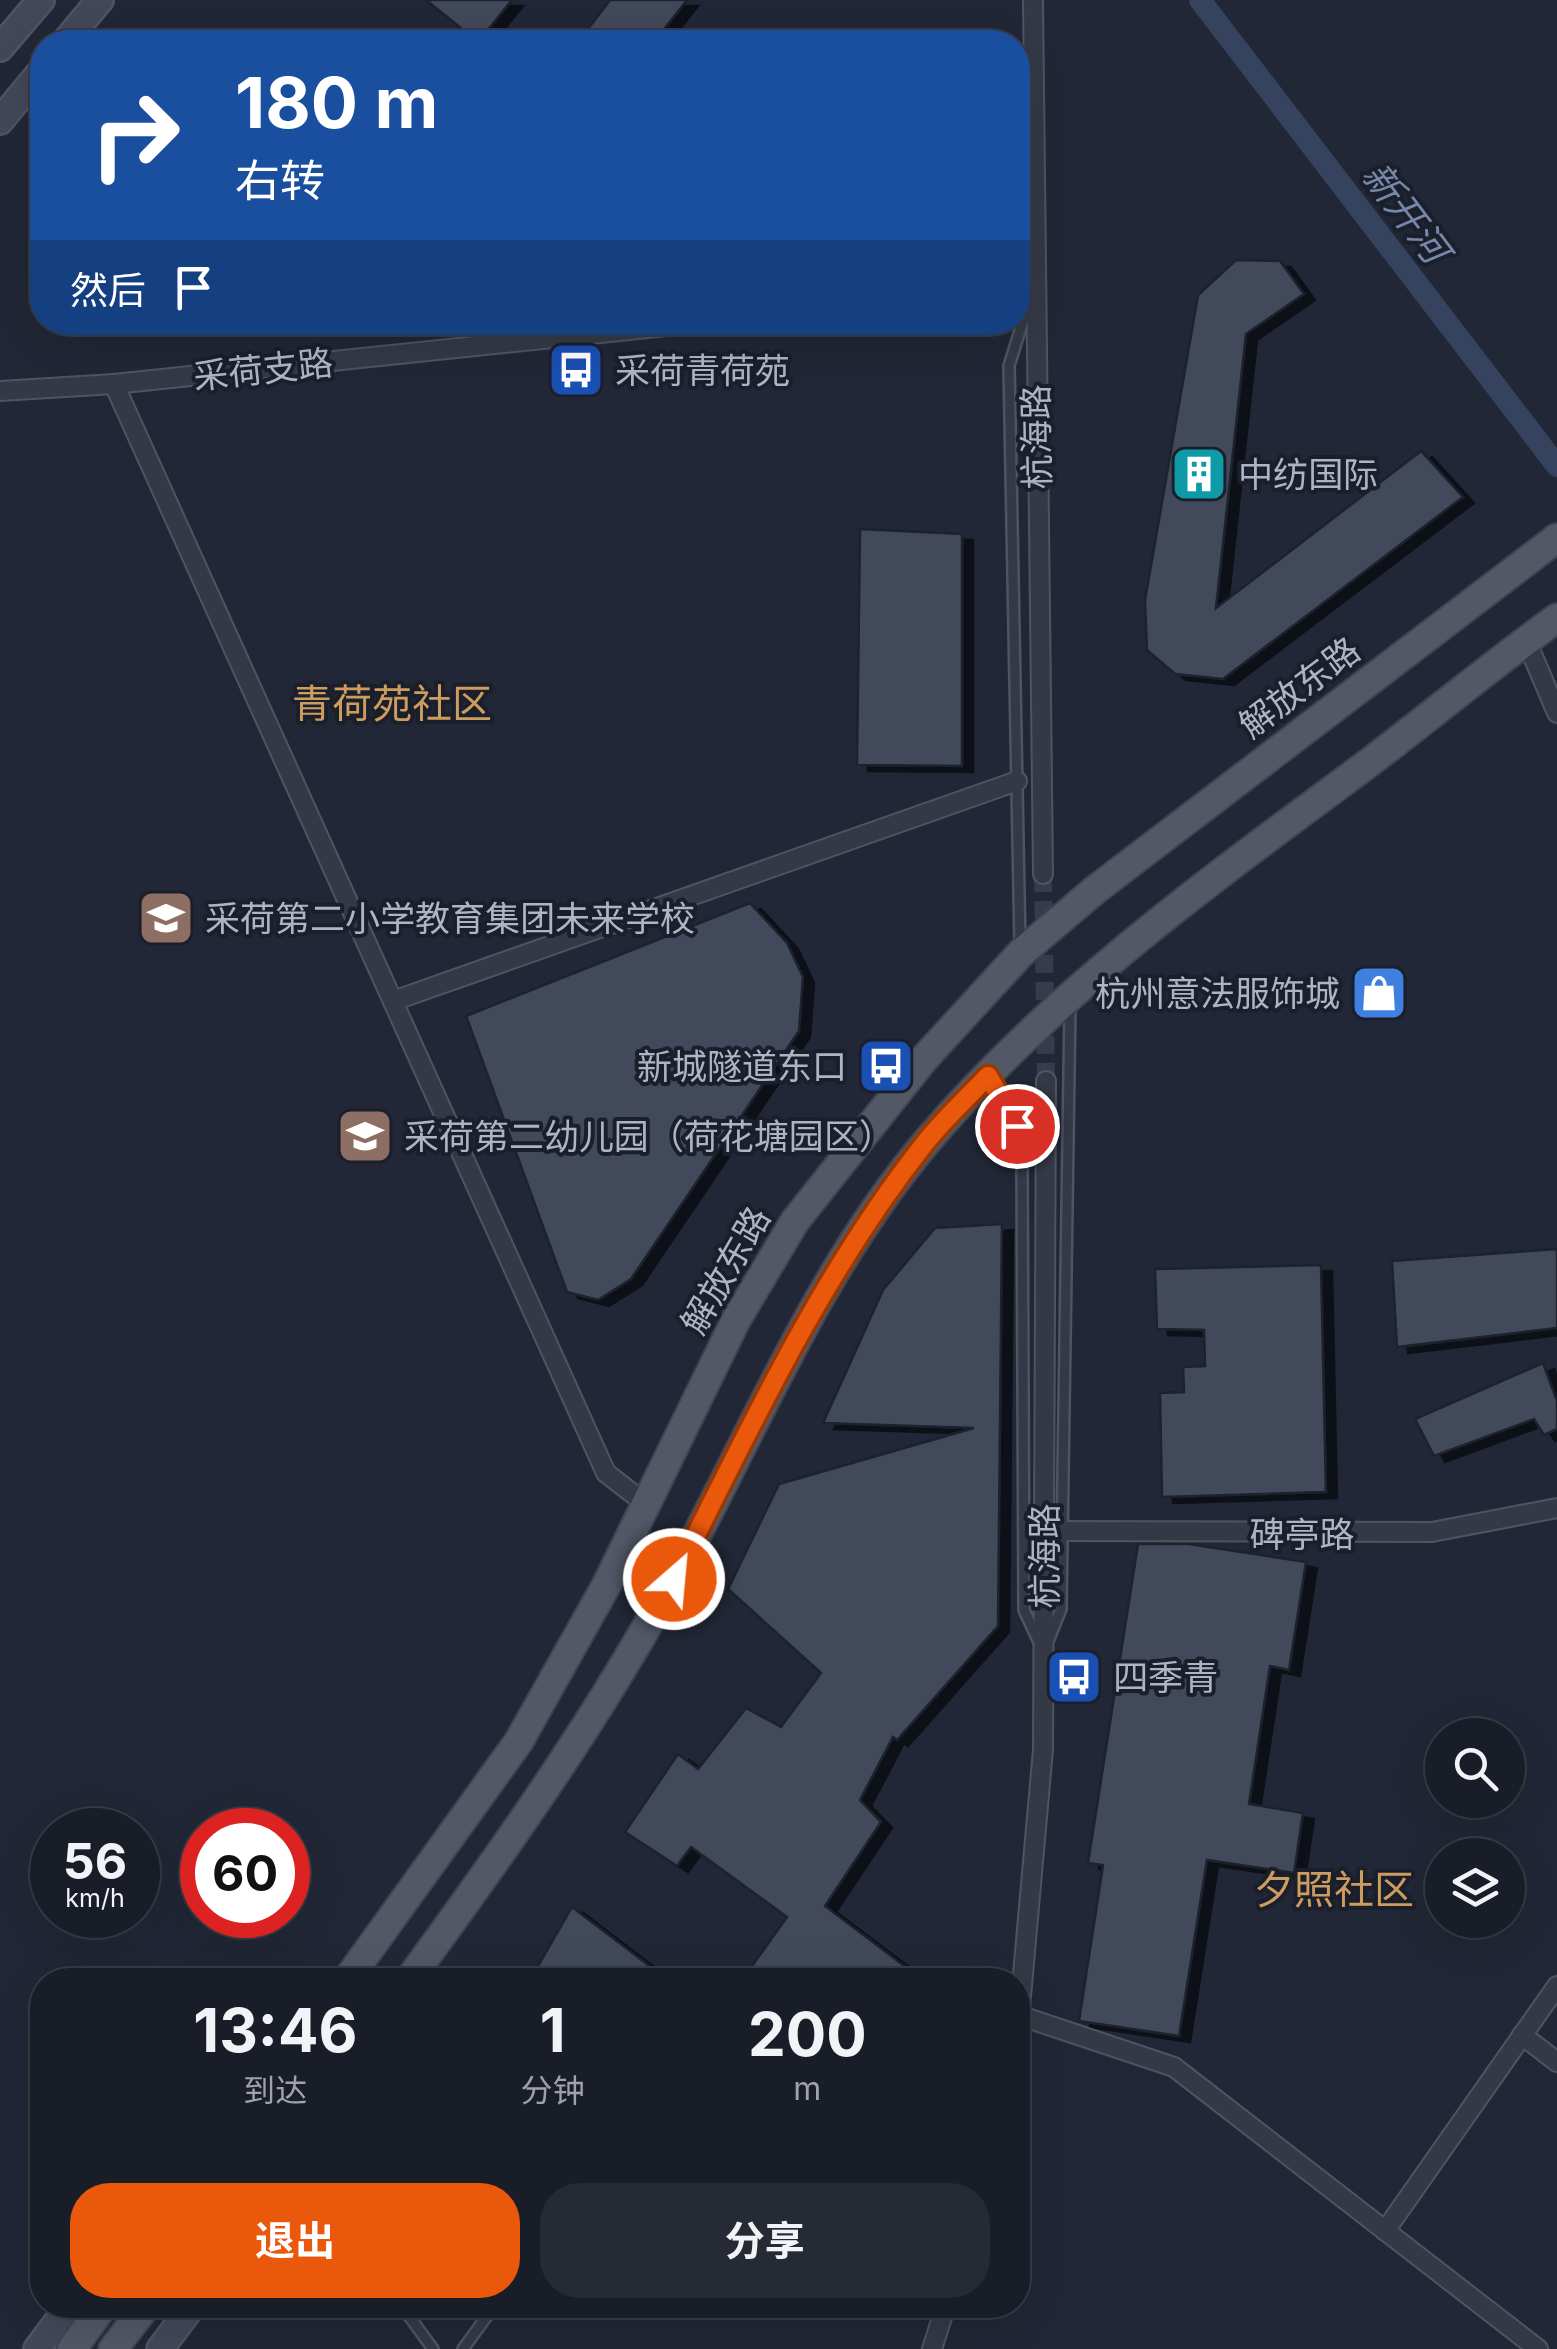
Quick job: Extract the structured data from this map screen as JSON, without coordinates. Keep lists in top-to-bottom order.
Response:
{
  "streets": {
    "main road": ["解放东路"],
    "street": ["采荷支路", "杭海路", "碑亭路"]
  },
  "crossings": [
    ["杭海路", "碑亭路"]
  ],
  "districts": ["青荷苑社区", "夕照社区"],
  "water": ["新开河"],
  "places": {
    "bus stop": ["采荷青荷苑", "新城隧道东口", "四季青"],
    "building": ["中纺国际"],
    "school or university": ["采荷第二小学教育集团未来学校", "采荷第二幼儿园（荷花塘园区）"],
    "shop": ["杭州意法服饰城"]
  },
  "page": {
    "turn": ["180 m", "右转"],
    "then": "然后",
    "speed": "56 km/h",
    "limit": "60",
    "eta": [
      "13:46",
      "到达",
      "1",
      "分钟",
      "200",
      "m"
    ],
    "buttons": ["退出", "分享"]
  }
}
